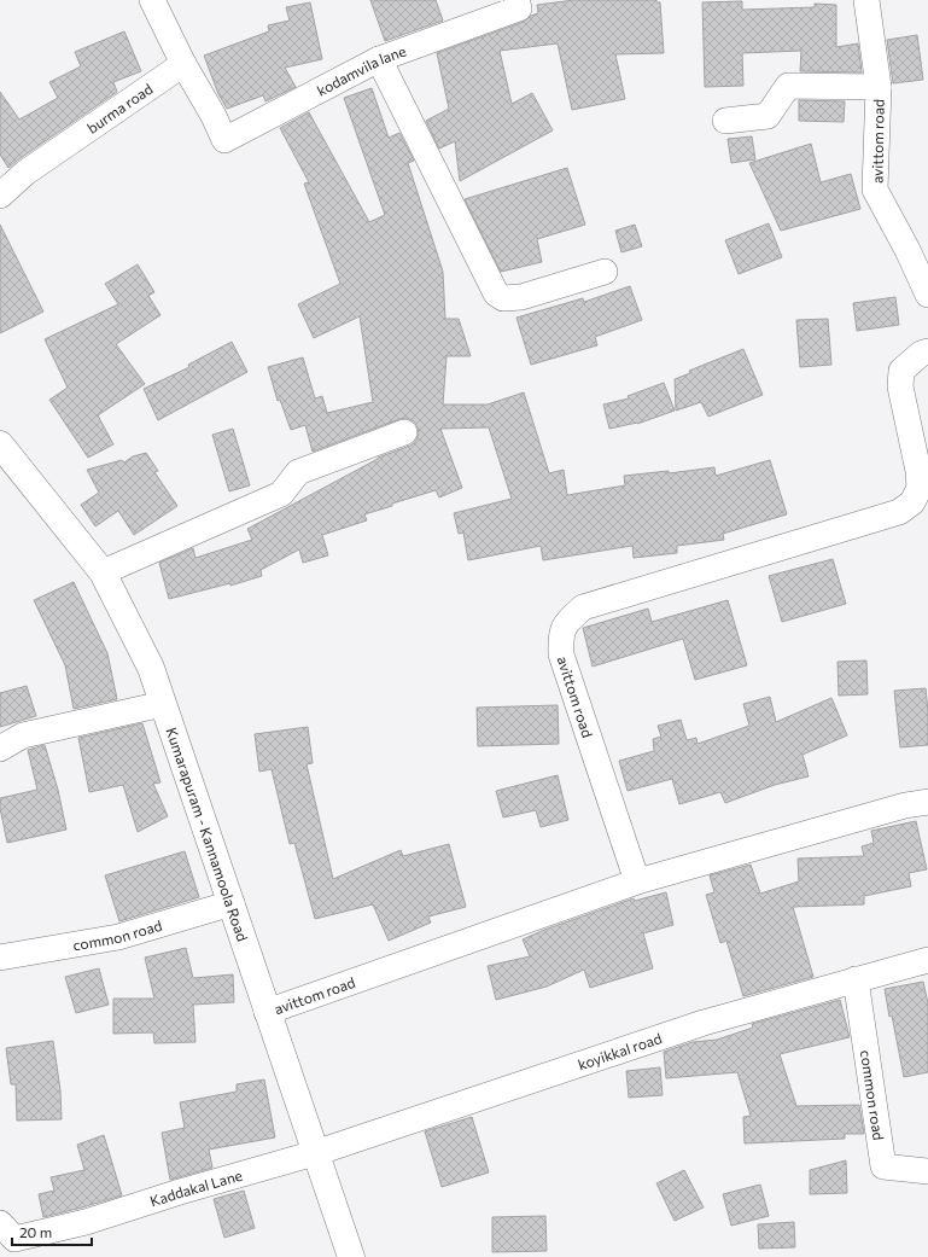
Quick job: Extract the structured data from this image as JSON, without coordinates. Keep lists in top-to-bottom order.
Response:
{
  "streets": {
    "main road": ["Kumarapuram - Kannamoola Road"],
    "street": [
      "kodamvila lane",
      "burma road",
      "avittom road",
      "common road",
      "koyikkal road",
      "Kaddakal Lane"
    ]
  },
  "crossings": [
    ["kodamvila lane", "burma road"],
    ["avittom road", "Kumarapuram - Kannamoola Road"],
    ["Kumarapuram - Kannamoola Road", "common road"],
    ["Kumarapuram - Kannamoola Road", "koyikkal road"],
    ["Kumarapuram - Kannamoola Road", "Kaddakal Lane"],
    ["common road", "koyikkal road"],
    ["koyikkal road", "Kaddakal Lane"]
  ],
  "scale_bar": "20 m"
}
